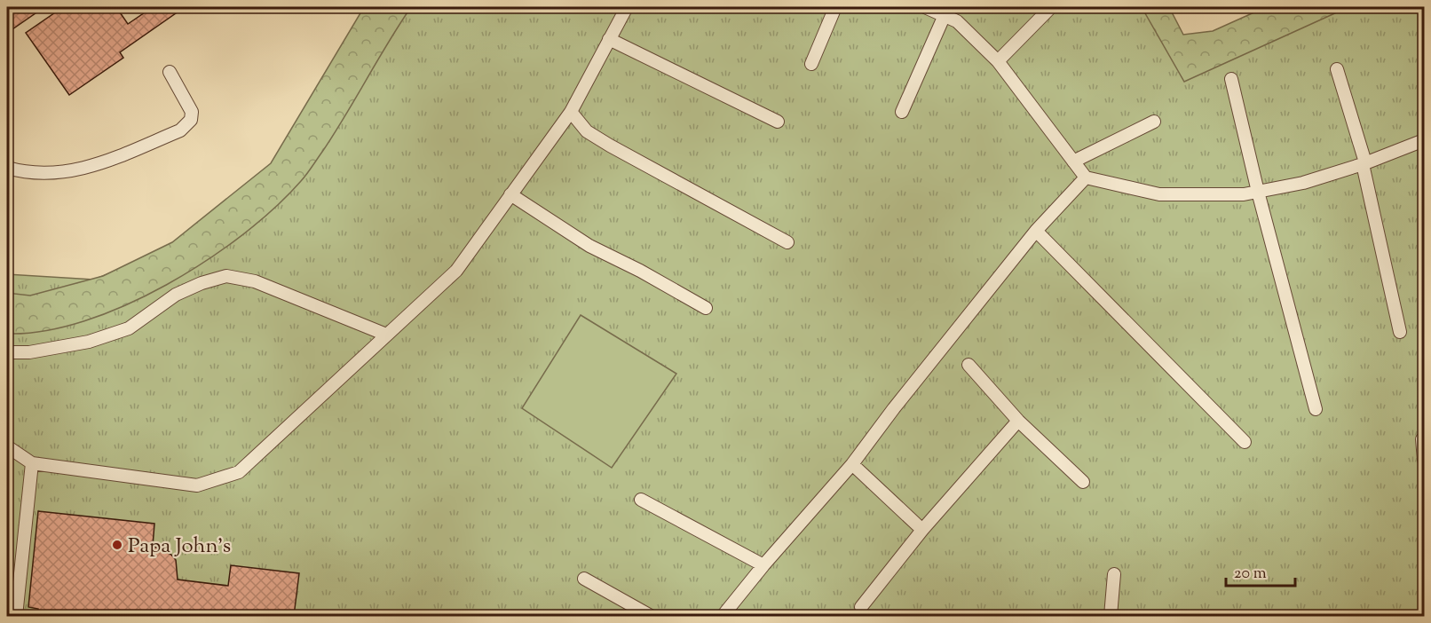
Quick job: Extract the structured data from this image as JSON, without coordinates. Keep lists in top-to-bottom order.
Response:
{
  "places": ["Papa John's"],
  "scale_bar": "20 m"
}
